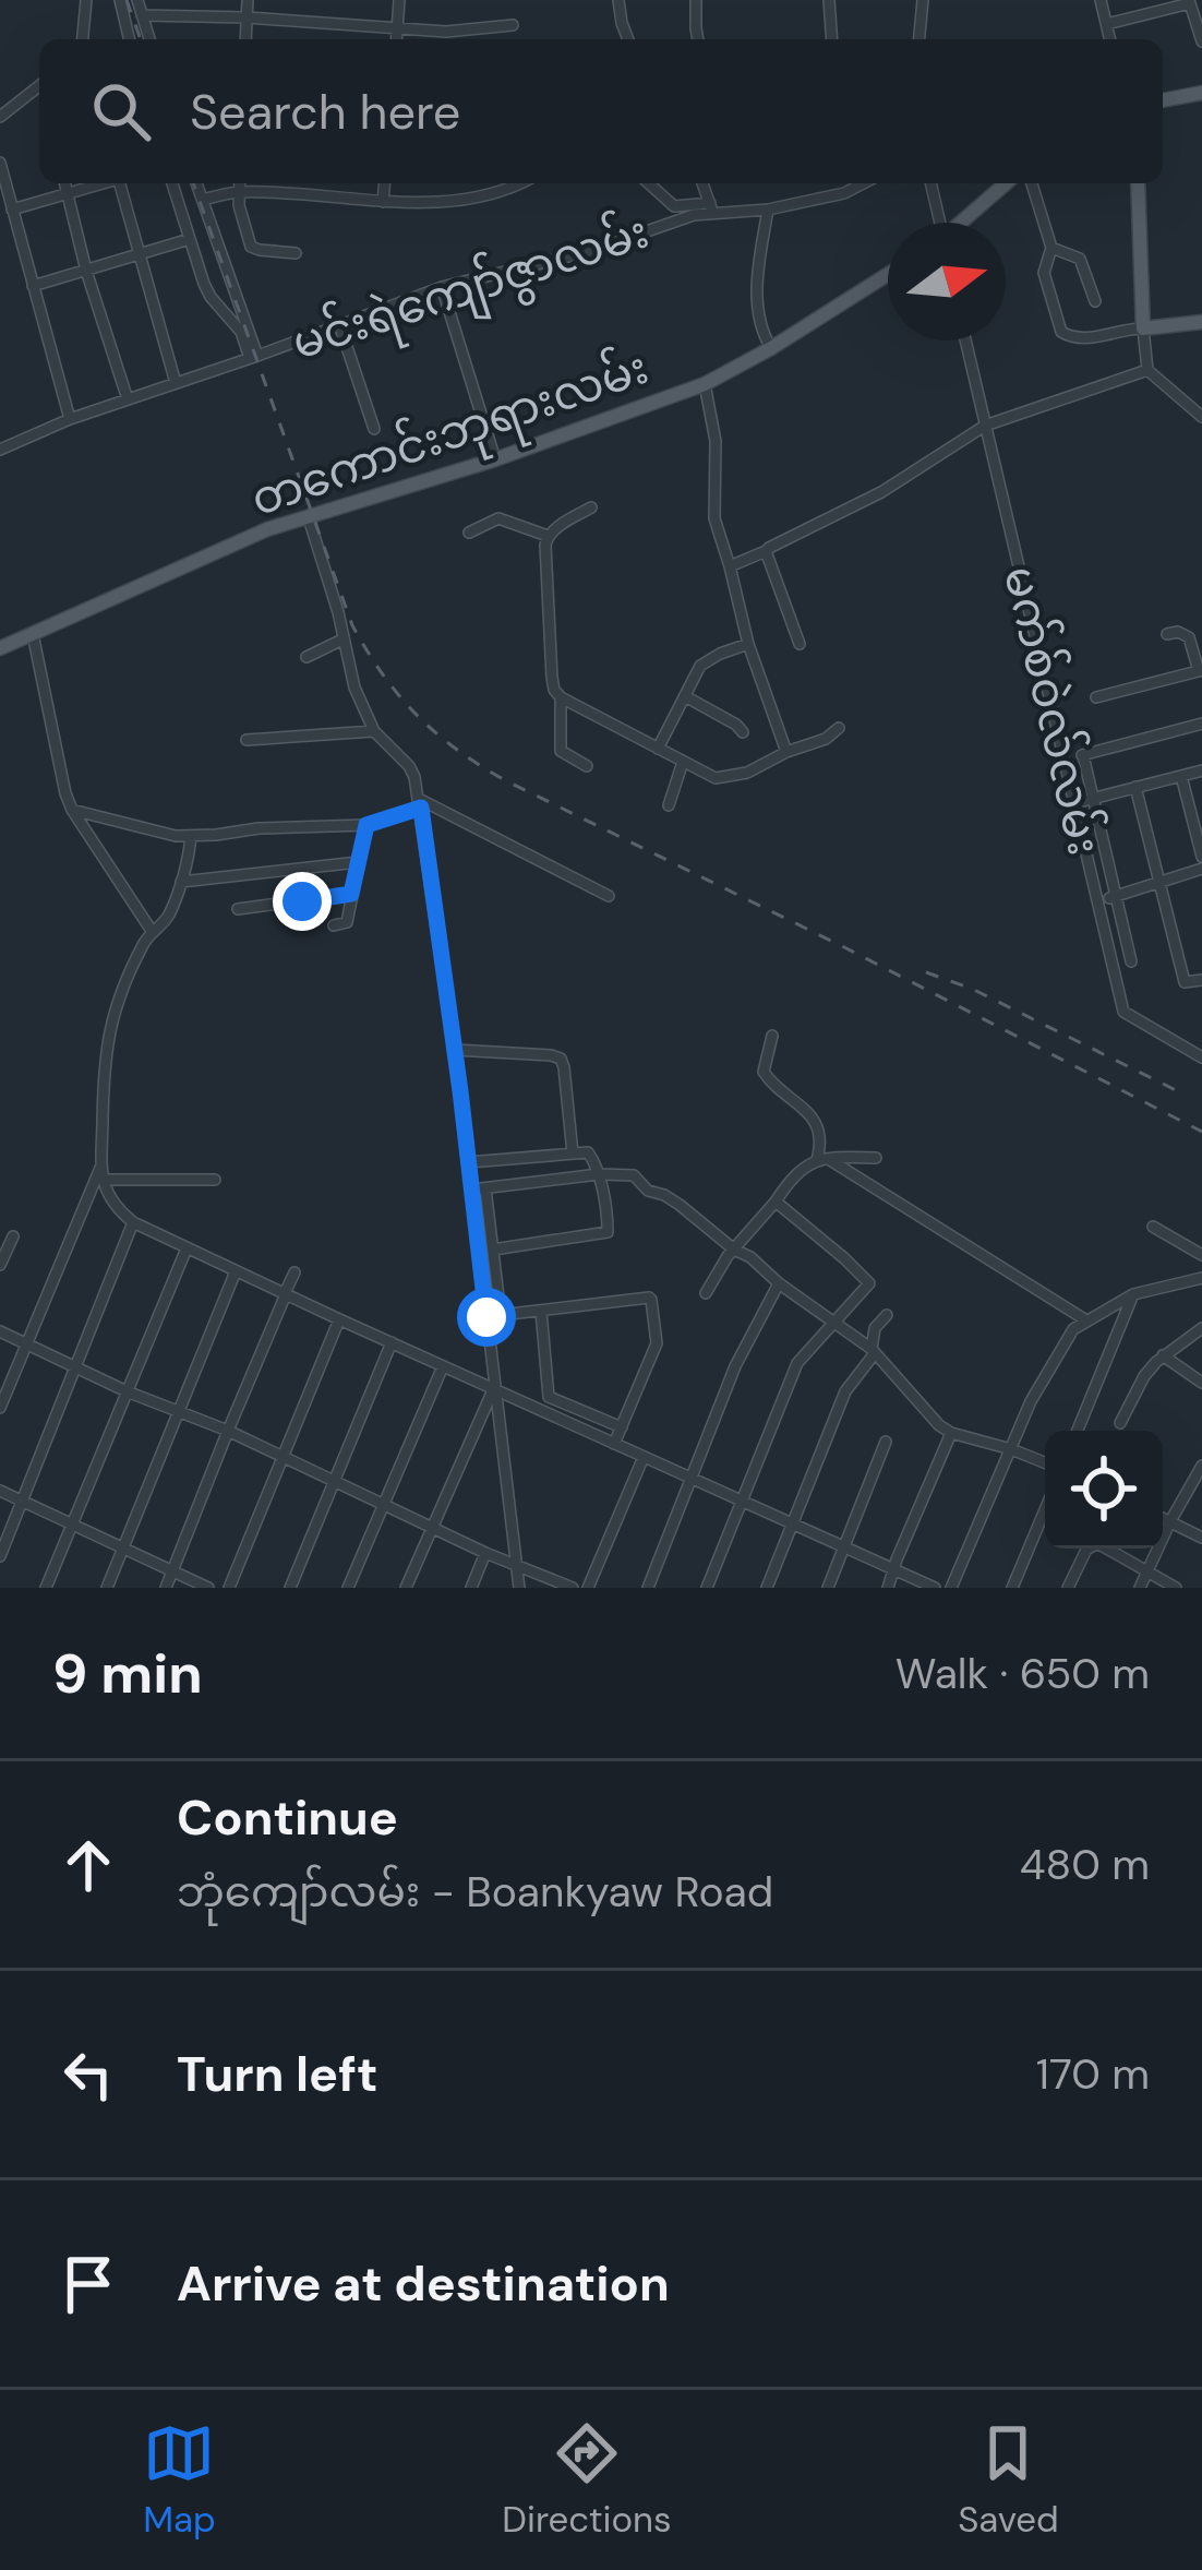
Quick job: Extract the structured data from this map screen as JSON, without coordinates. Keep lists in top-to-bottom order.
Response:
{
  "streets": {
    "main road": ["တကောင်းဘုရားလမ်း"],
    "street": ["မင်းရဲကျော်ဇွာလမ်း", "မက်စ်ဝဲလ်လမ်း"]
  },
  "north": "right",
  "page": {
    "search": "Search here",
    "heading": ["9 min", "Walk · 650 m"],
    "list": [
      ["Continue", "ဘုံကျော်လမ်း - Boankyaw Road", "480 m"],
      ["Turn left", "170 m"],
      "Arrive at destination"
    ],
    "nav": ["Map", "Directions", "Saved"]
  }
}
